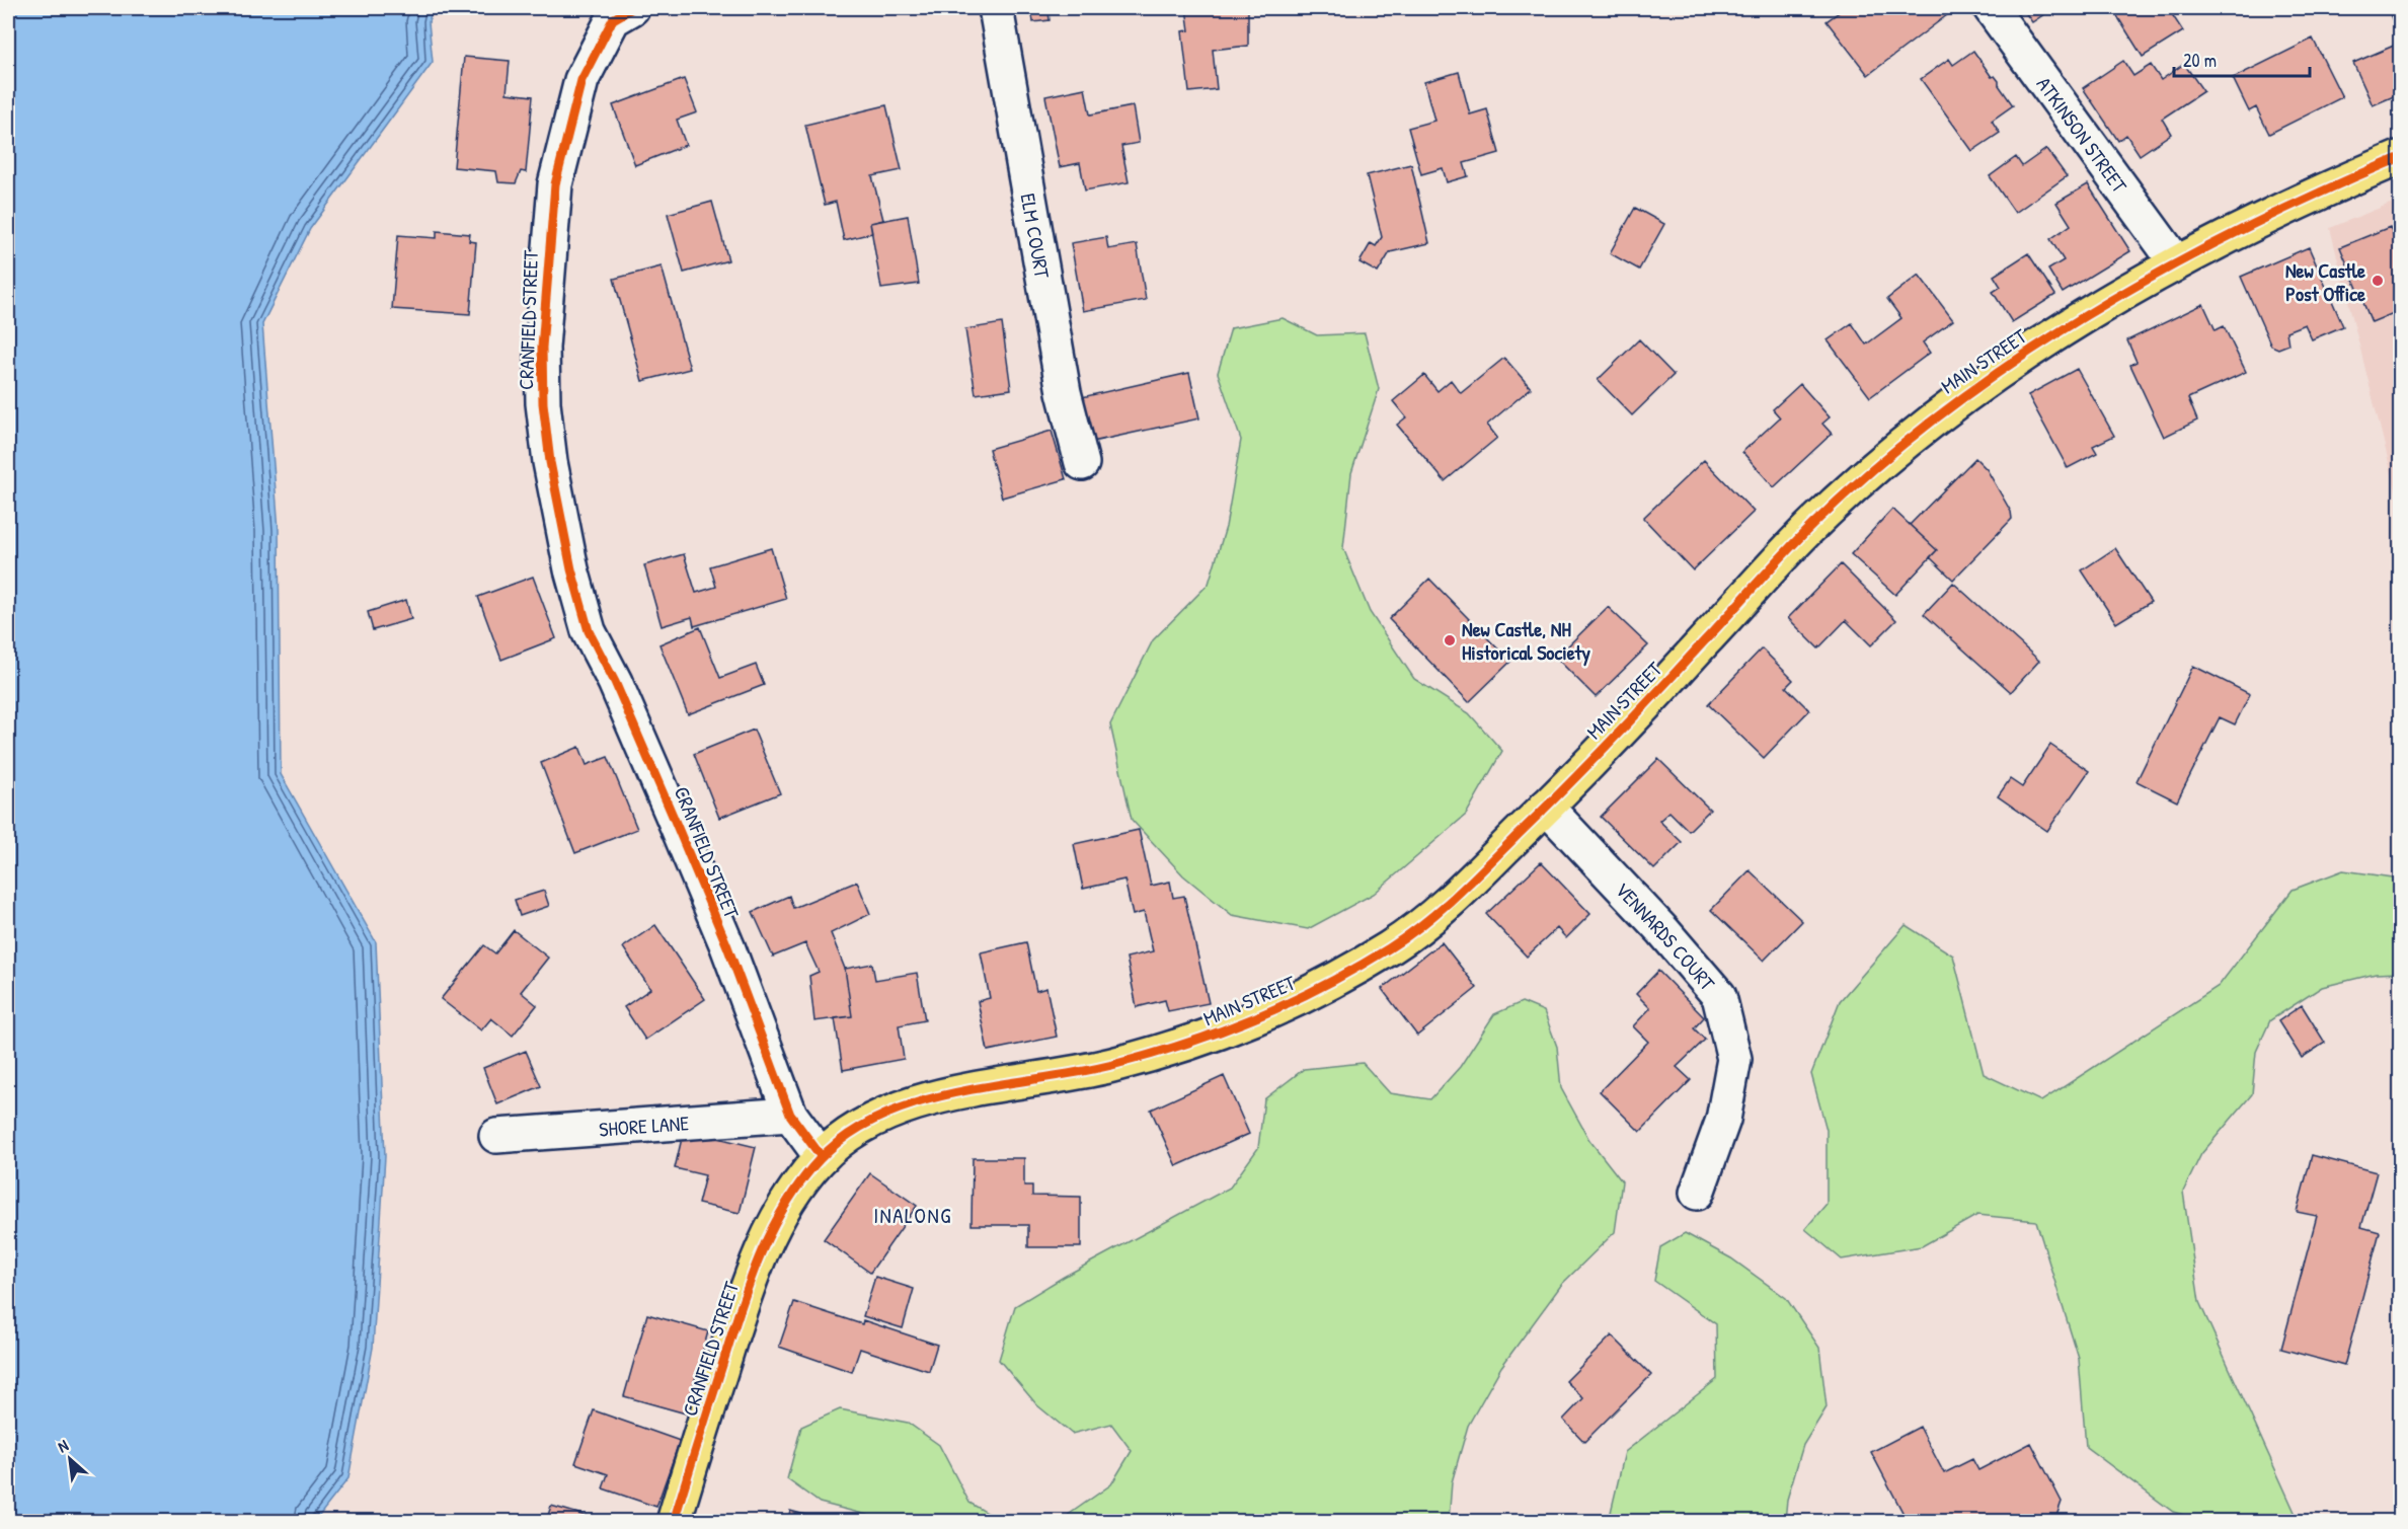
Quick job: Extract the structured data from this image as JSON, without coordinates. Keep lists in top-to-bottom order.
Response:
{
  "streets": {
    "main road": ["CRANFIELD STREET", "MAIN STREET"],
    "street": [
      "ATKINSON STREET",
      "ELM COURT",
      "VENNARDS COURT",
      "SHORE LANE"
    ]
  },
  "crossings": [
    ["ATKINSON STREET", "MAIN STREET"],
    ["CRANFIELD STREET", "MAIN STREET"],
    ["CRANFIELD STREET", "SHORE LANE"],
    ["MAIN STREET", "VENNARDS COURT"]
  ],
  "districts": ["INALONG"],
  "places": ["New Castle Post Office", "New Castle, NH Historical Society"],
  "scale_bar": "20 m",
  "north": "top left"
}
